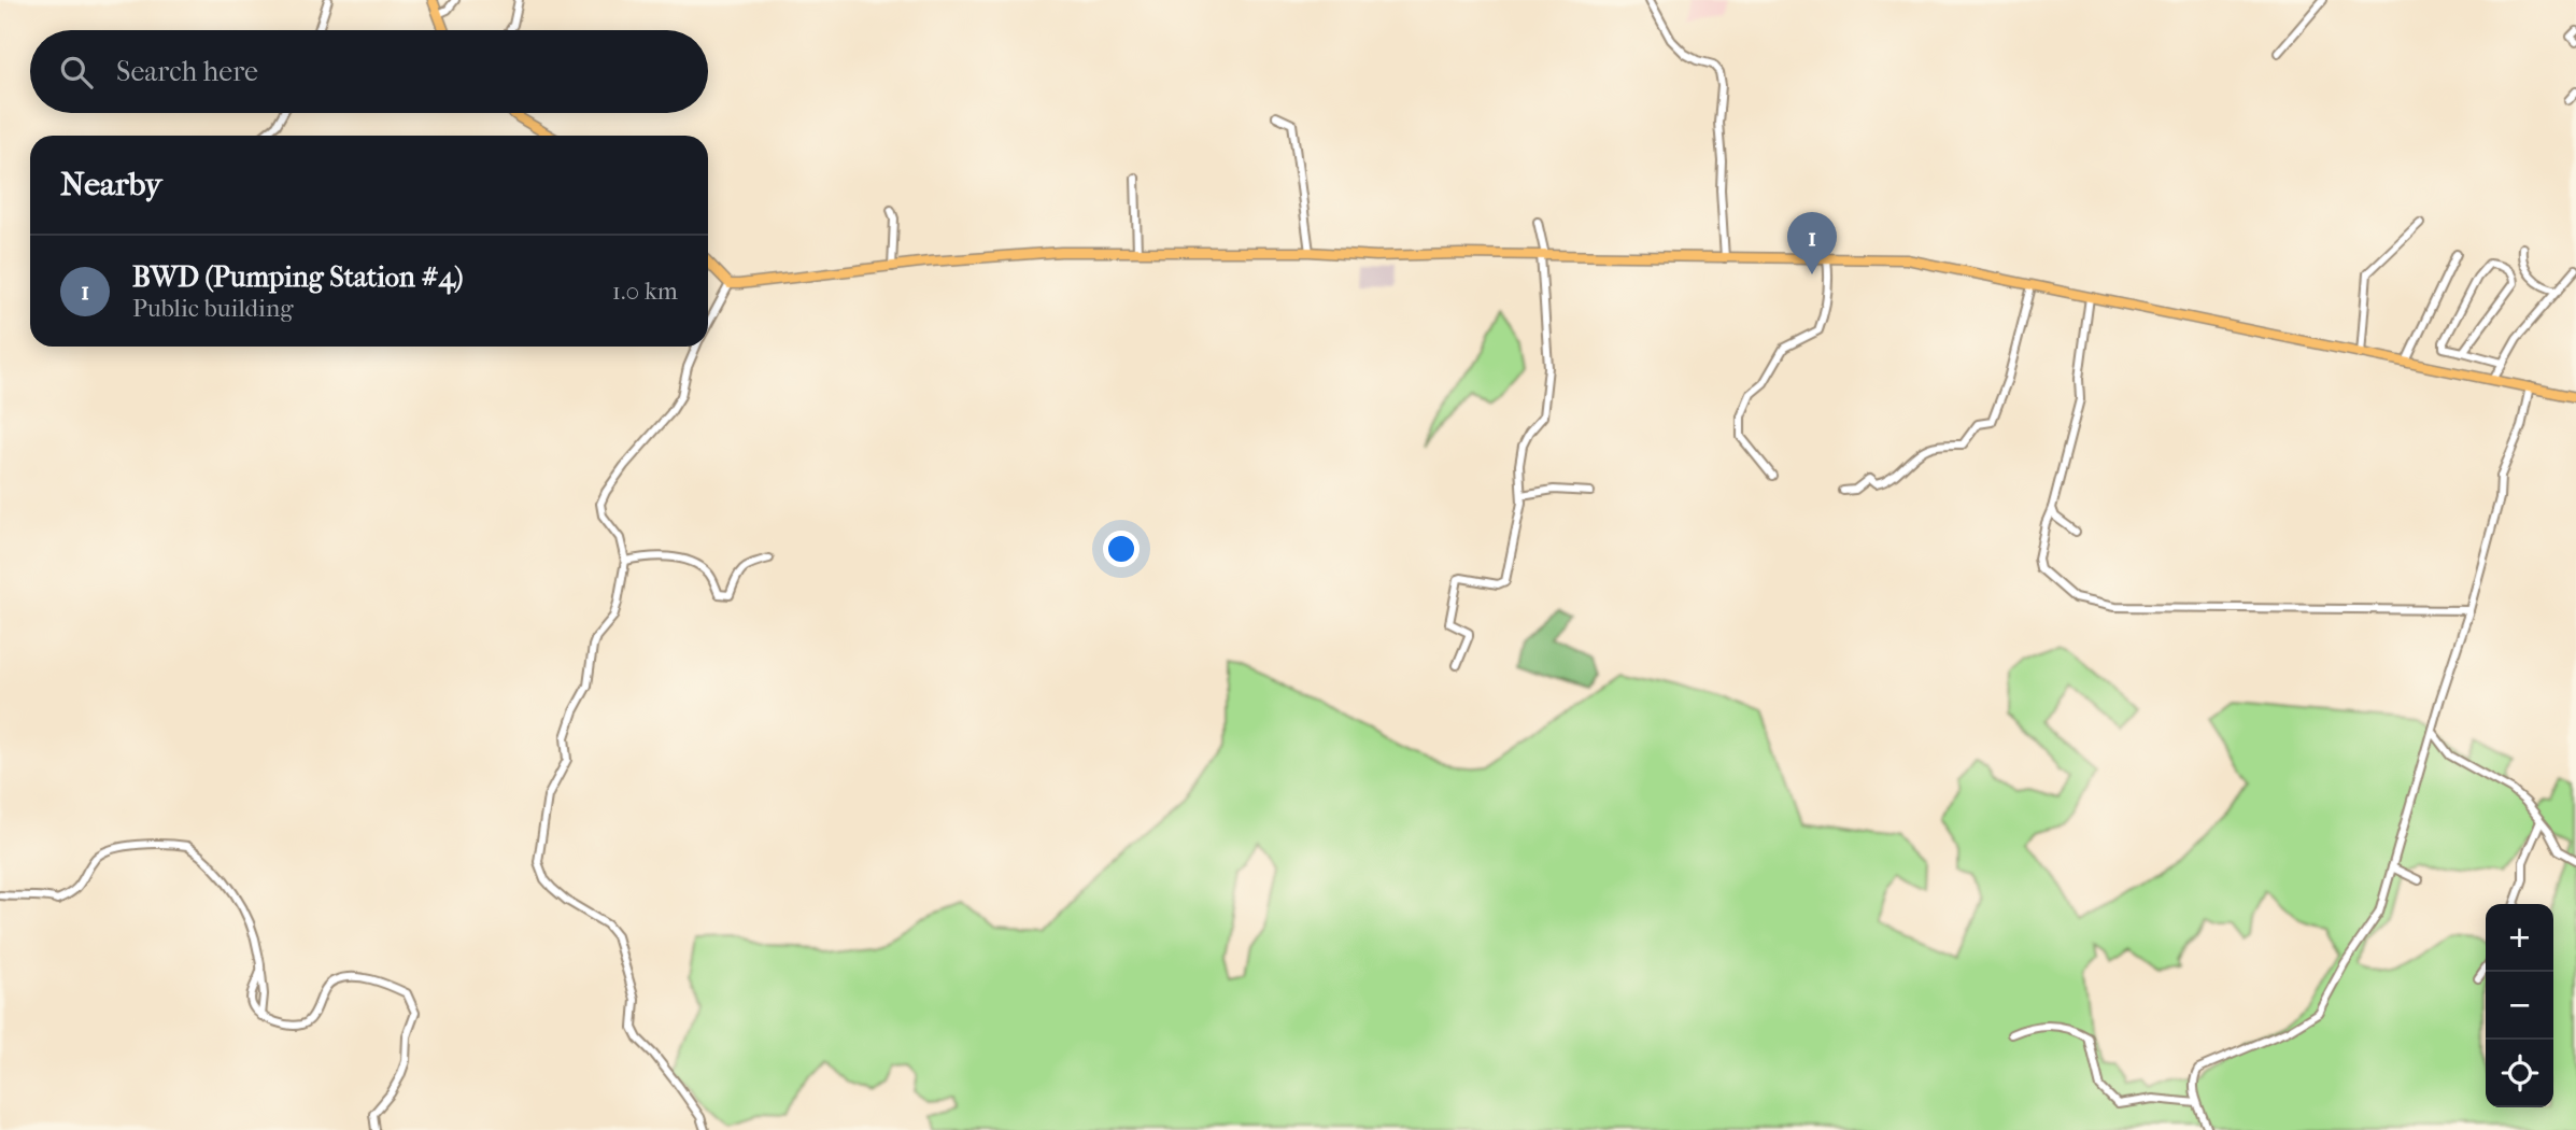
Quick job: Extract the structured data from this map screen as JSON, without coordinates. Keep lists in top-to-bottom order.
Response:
{
  "page": {
    "search": "Search here",
    "heading": "Nearby",
    "pins": "1",
    "list": [
      {
        "mark": "1",
        "name": "BWD (Pumping Station #4)",
        "note": "Public building",
        "value": "1.0 km"
      }
    ],
    "map_buttons": ["+", "−"]
  }
}
